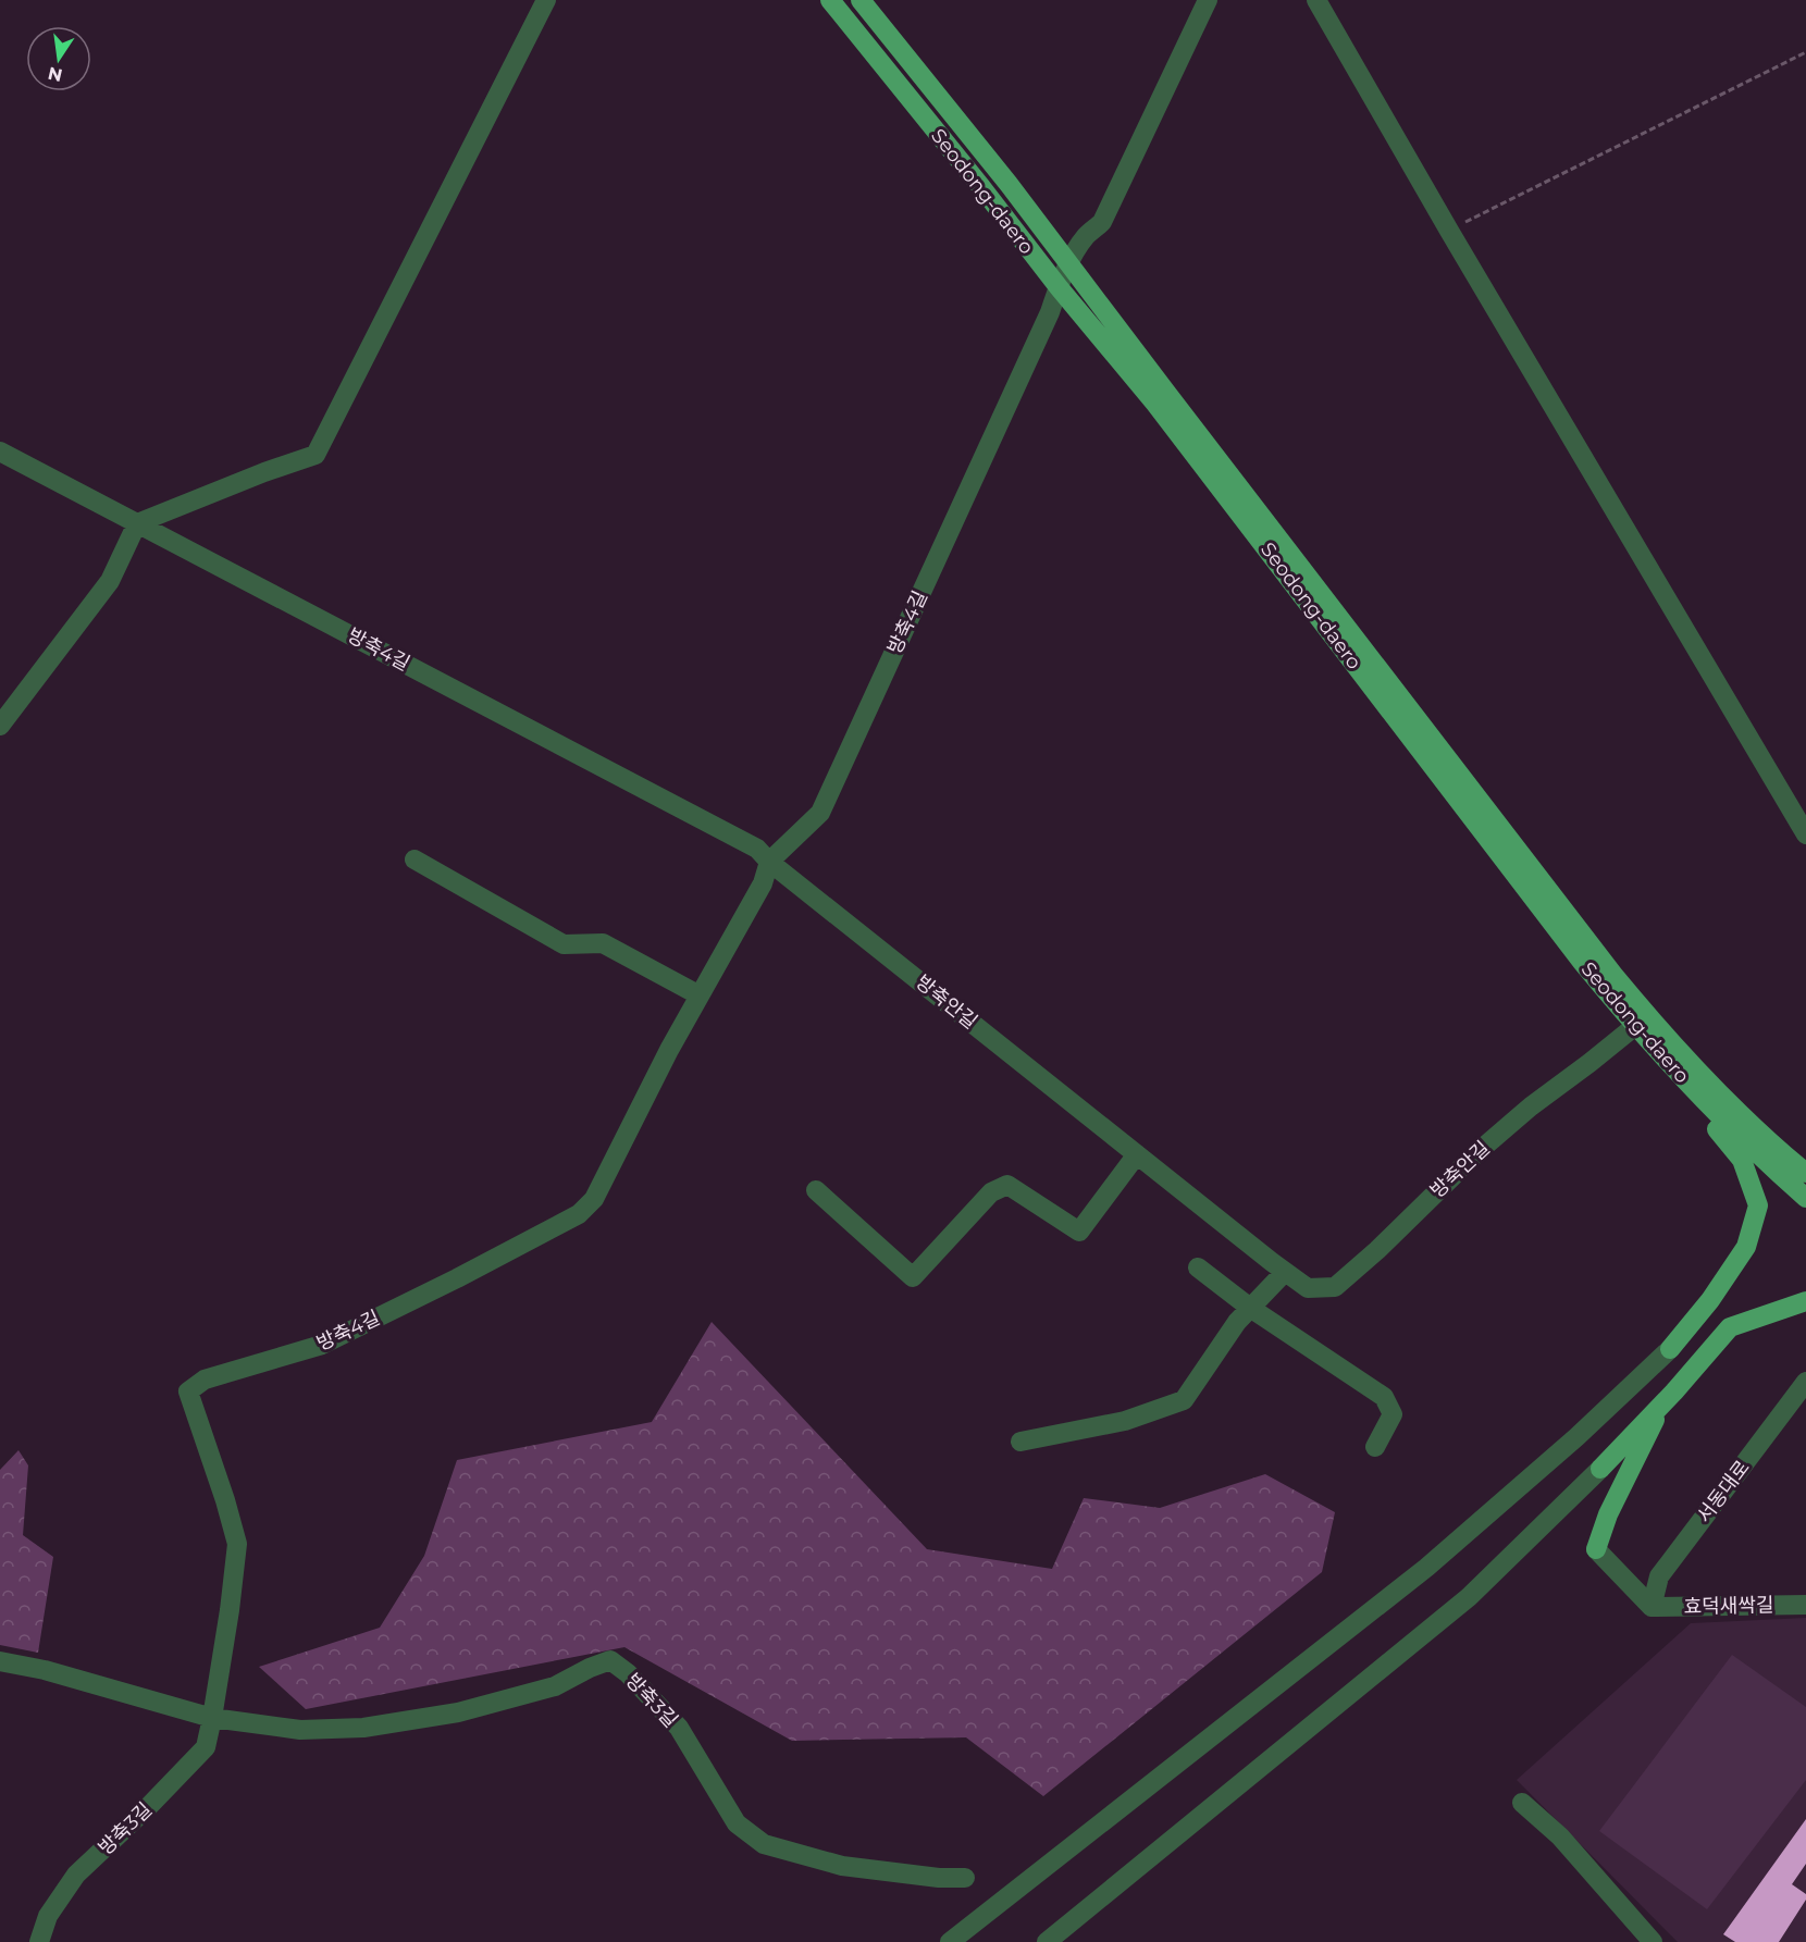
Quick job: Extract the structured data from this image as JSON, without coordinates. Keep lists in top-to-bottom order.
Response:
{
  "streets": {
    "main road": ["Seodong-daero"],
    "street": [
      "방축4길",
      "방축안길",
      "서동대로",
      "효덕새싹길",
      "방축3길"
    ]
  },
  "crossings": [
    ["Seodong-daero", "방축4길"],
    ["Seodong-daero", "방축안길"],
    ["방축4길", "방축안길"],
    ["방축4길", "방축3길"],
    ["서동대로", "효덕새싹길"]
  ],
  "north": "bottom"
}
